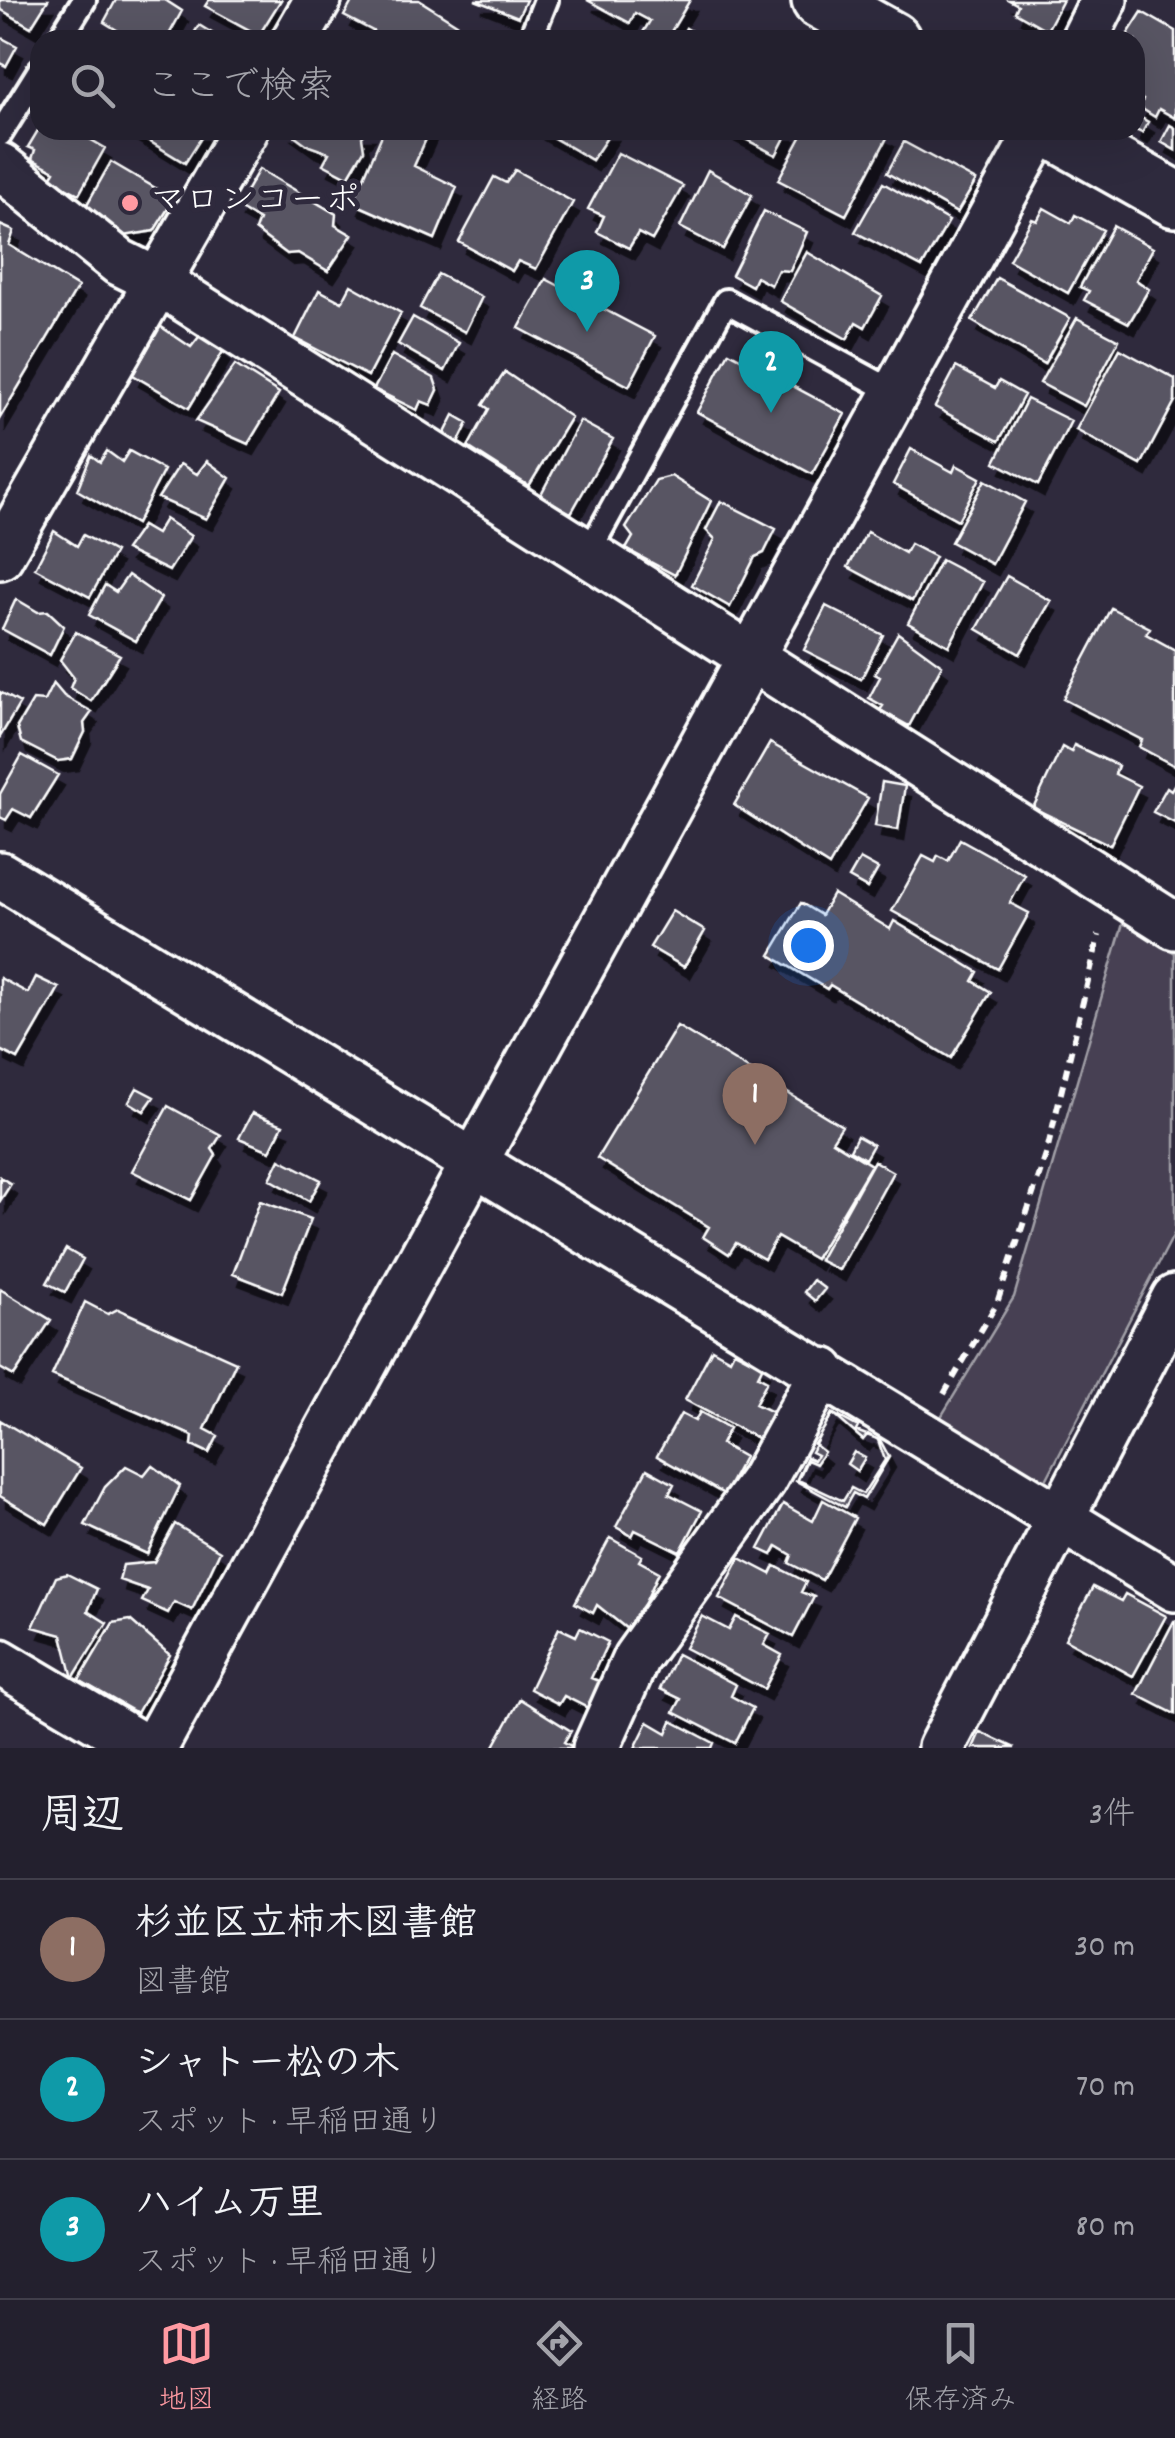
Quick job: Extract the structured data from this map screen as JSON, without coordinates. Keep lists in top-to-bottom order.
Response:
{
  "places": ["マロンコーポ"],
  "page": {
    "search": "ここで検索",
    "pins": ["3", "2", "1"],
    "heading": ["周辺", "3件"],
    "list": [
      {
        "mark": "1",
        "name": "杉並区立柿木図書館",
        "note": "図書館",
        "value": "30 m"
      },
      {
        "mark": "2",
        "name": "シャトー松の木",
        "note": "スポット · 早稲田通り",
        "value": "70 m"
      },
      {
        "mark": "3",
        "name": "ハイム万里",
        "note": "スポット · 早稲田通り",
        "value": "80 m"
      }
    ],
    "nav": ["地図", "経路", "保存済み"]
  }
}
